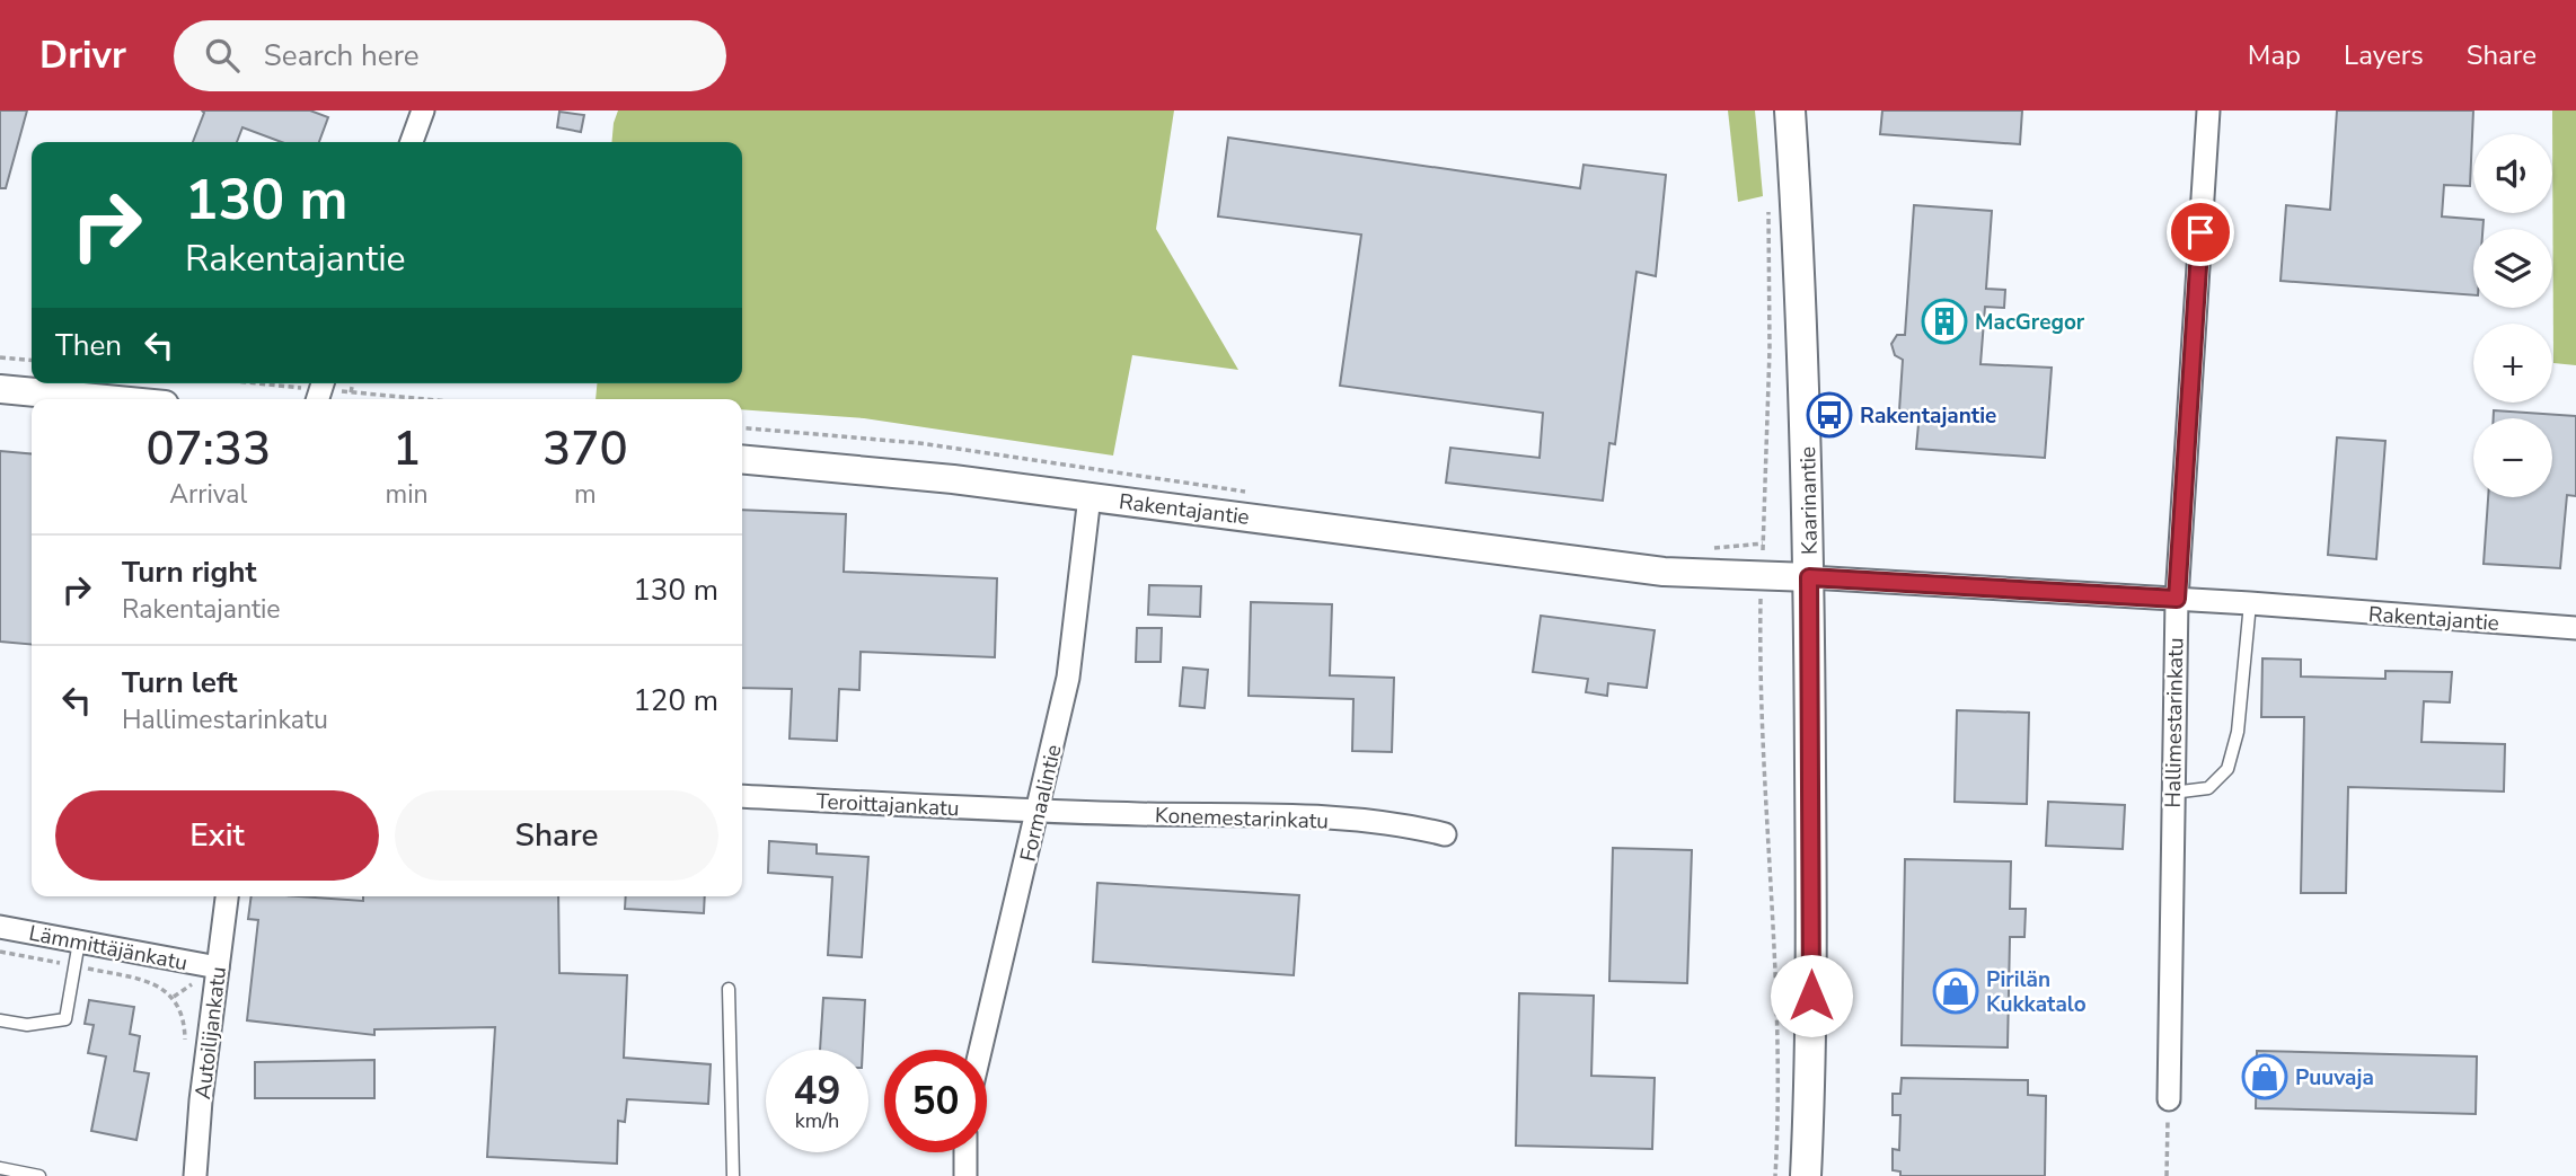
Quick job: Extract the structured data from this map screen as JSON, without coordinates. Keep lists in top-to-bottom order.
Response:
{
  "streets": {
    "main road": ["Kaarinantie"],
    "street": [
      "Rakentajantie",
      "Hallimestarinkatu",
      "Formaalintie",
      "Teroittajankatu",
      "Konemestarinkatu",
      "Lämmittäjänkatu",
      "Autoilijankatu"
    ]
  },
  "crossings": [
    ["Kaarinantie", "Rakentajantie"],
    ["Rakentajantie", "Hallimestarinkatu"],
    ["Rakentajantie", "Formaalintie"],
    ["Formaalintie", "Teroittajankatu"],
    ["Formaalintie", "Konemestarinkatu"],
    ["Teroittajankatu", "Konemestarinkatu"],
    ["Lämmittäjänkatu", "Autoilijankatu"]
  ],
  "places": {
    "building": ["MacGregor"],
    "bus stop": ["Rakentajantie"],
    "shop": ["Pirilän Kukkatalo", "Puuvaja"]
  },
  "page": {
    "header": "Drivr",
    "search": "Search here",
    "nav": ["Map", "Layers", "Share"],
    "map_buttons": ["+", "−"],
    "turn": ["130 m", "Rakentajantie"],
    "then": "Then",
    "eta": [
      "07:33",
      "Arrival",
      "1",
      "min",
      "370",
      "m"
    ],
    "list": [
      {
        "name": "Turn right",
        "note": "Rakentajantie",
        "value": "130 m"
      },
      {
        "name": "Turn left",
        "note": "Hallimestarinkatu",
        "value": "120 m"
      }
    ],
    "buttons": ["Exit", "Share"],
    "speed": "49 km/h",
    "limit": "50"
  }
}
